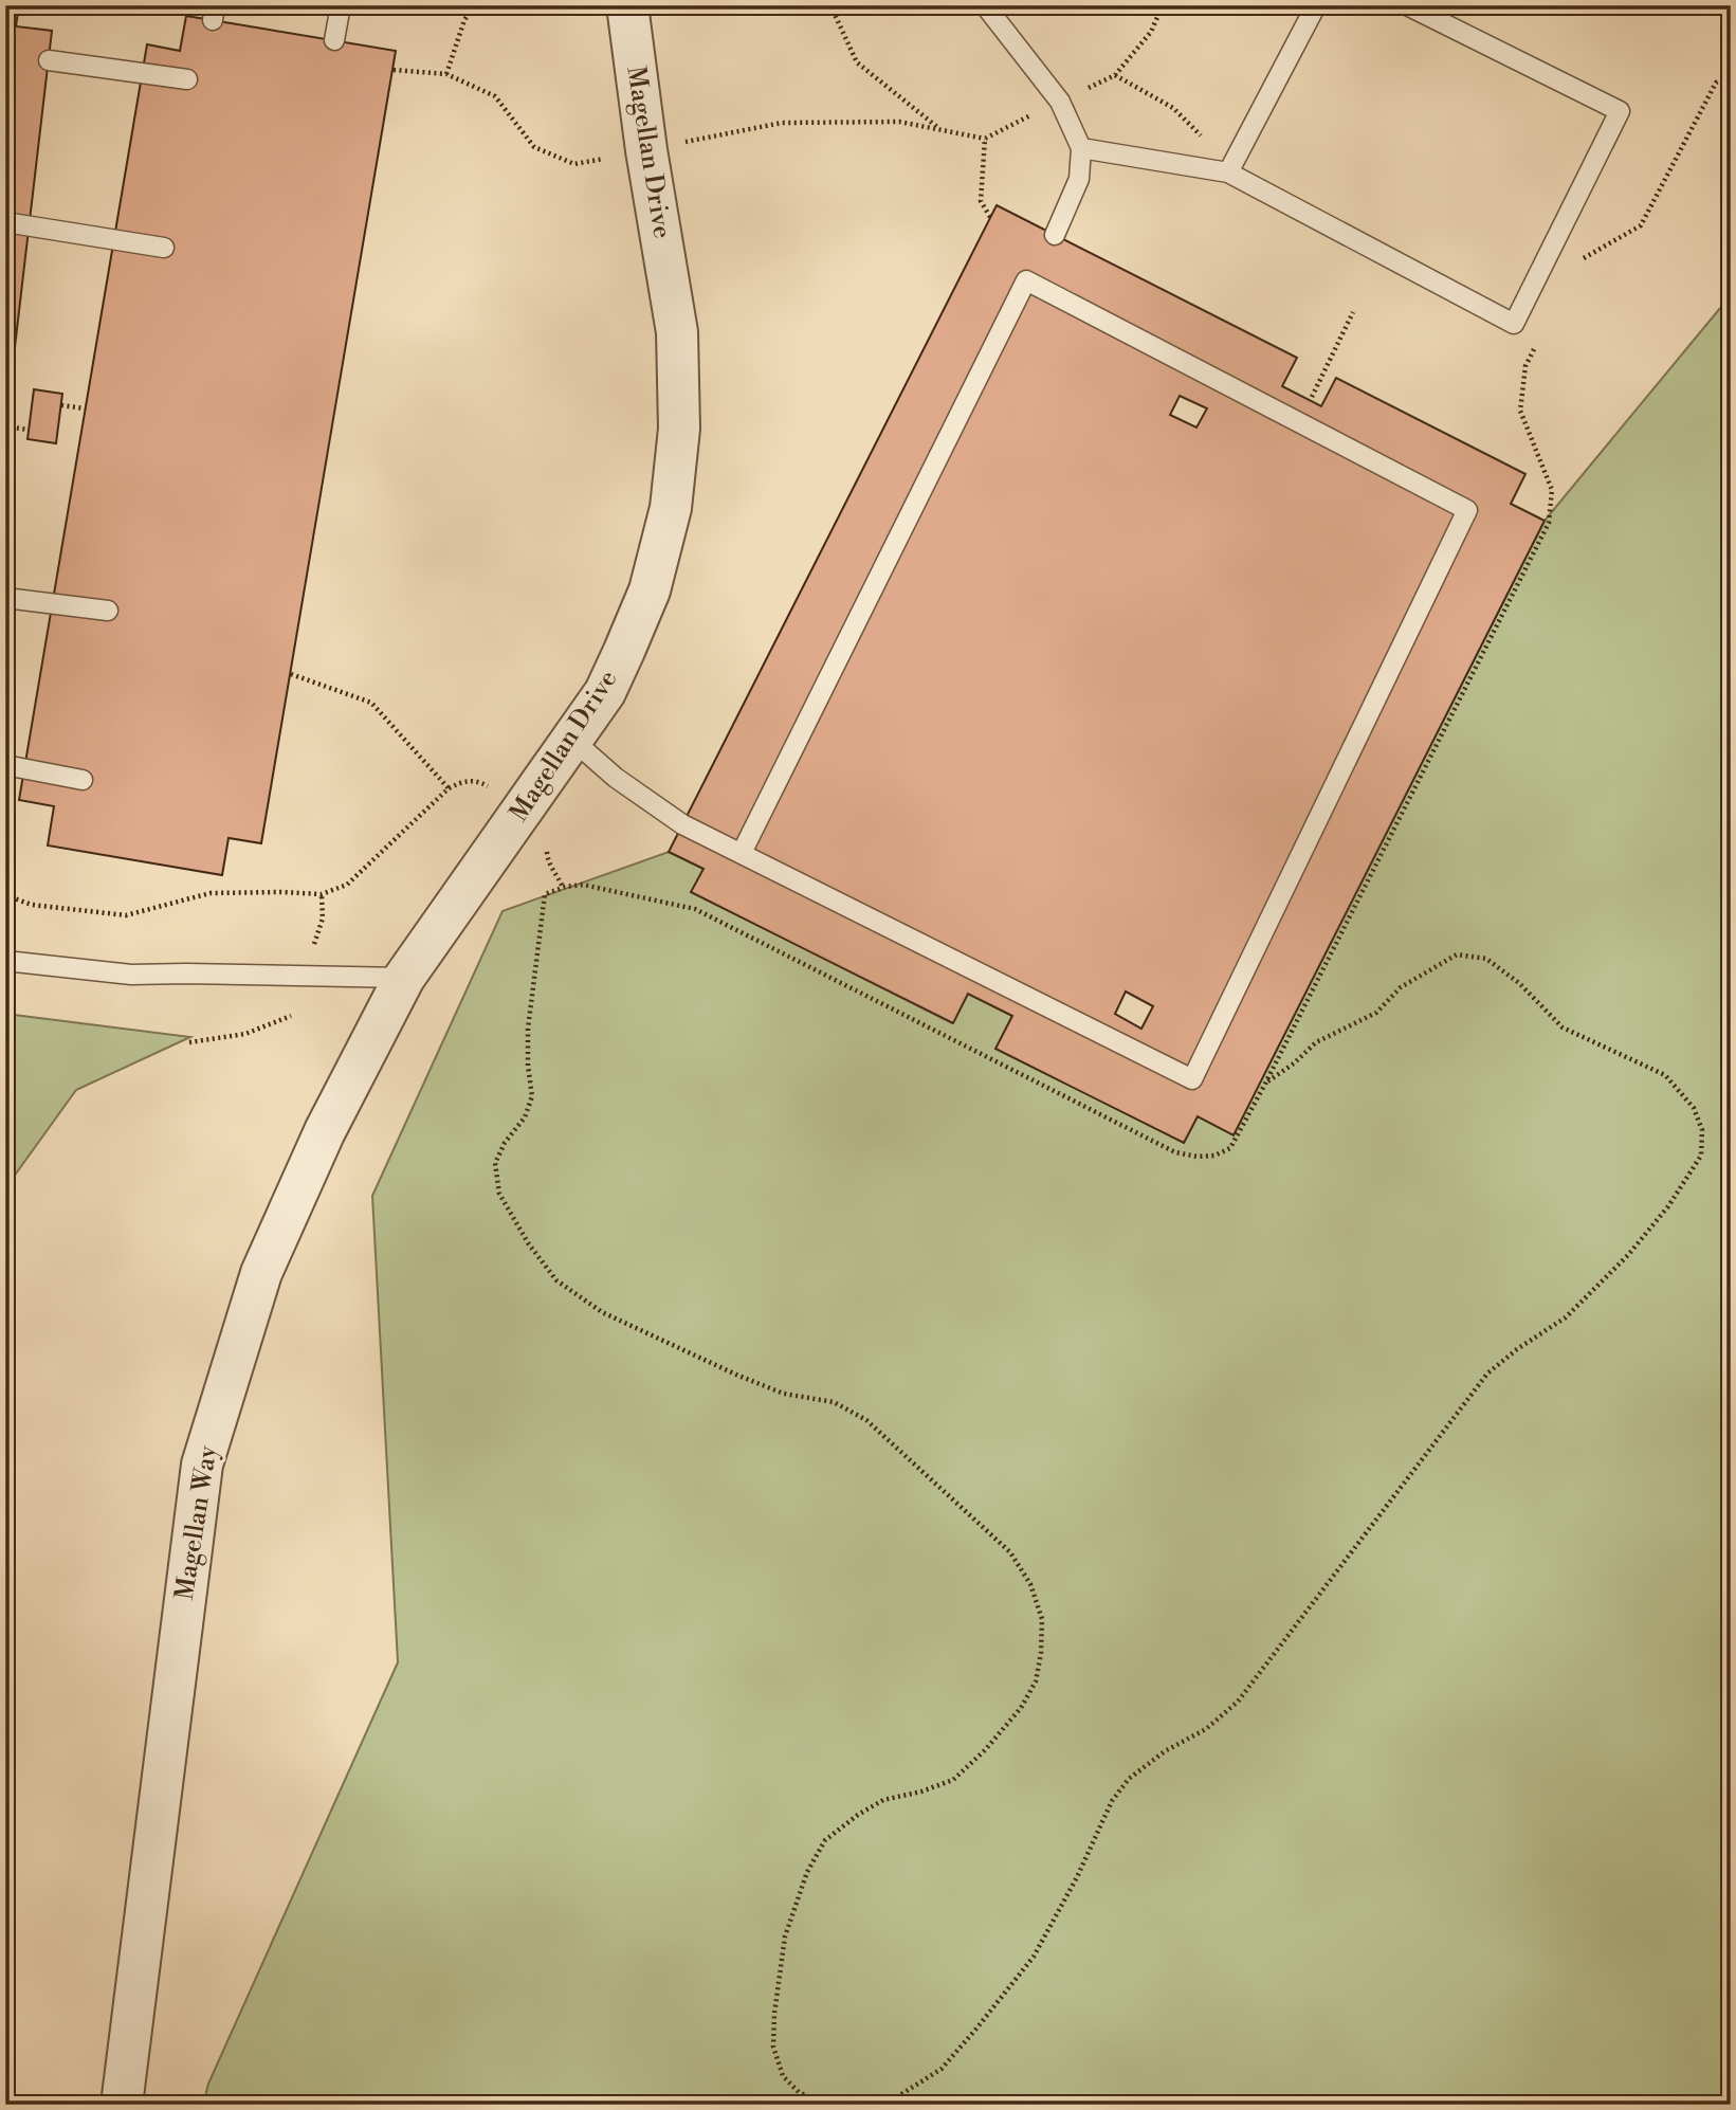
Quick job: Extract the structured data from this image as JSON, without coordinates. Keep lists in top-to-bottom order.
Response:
{
  "streets": {
    "street": ["Magellan Drive", "Magellan Way"]
  },
  "crossings": [
    ["Magellan Drive", "Magellan Way"]
  ]
}
